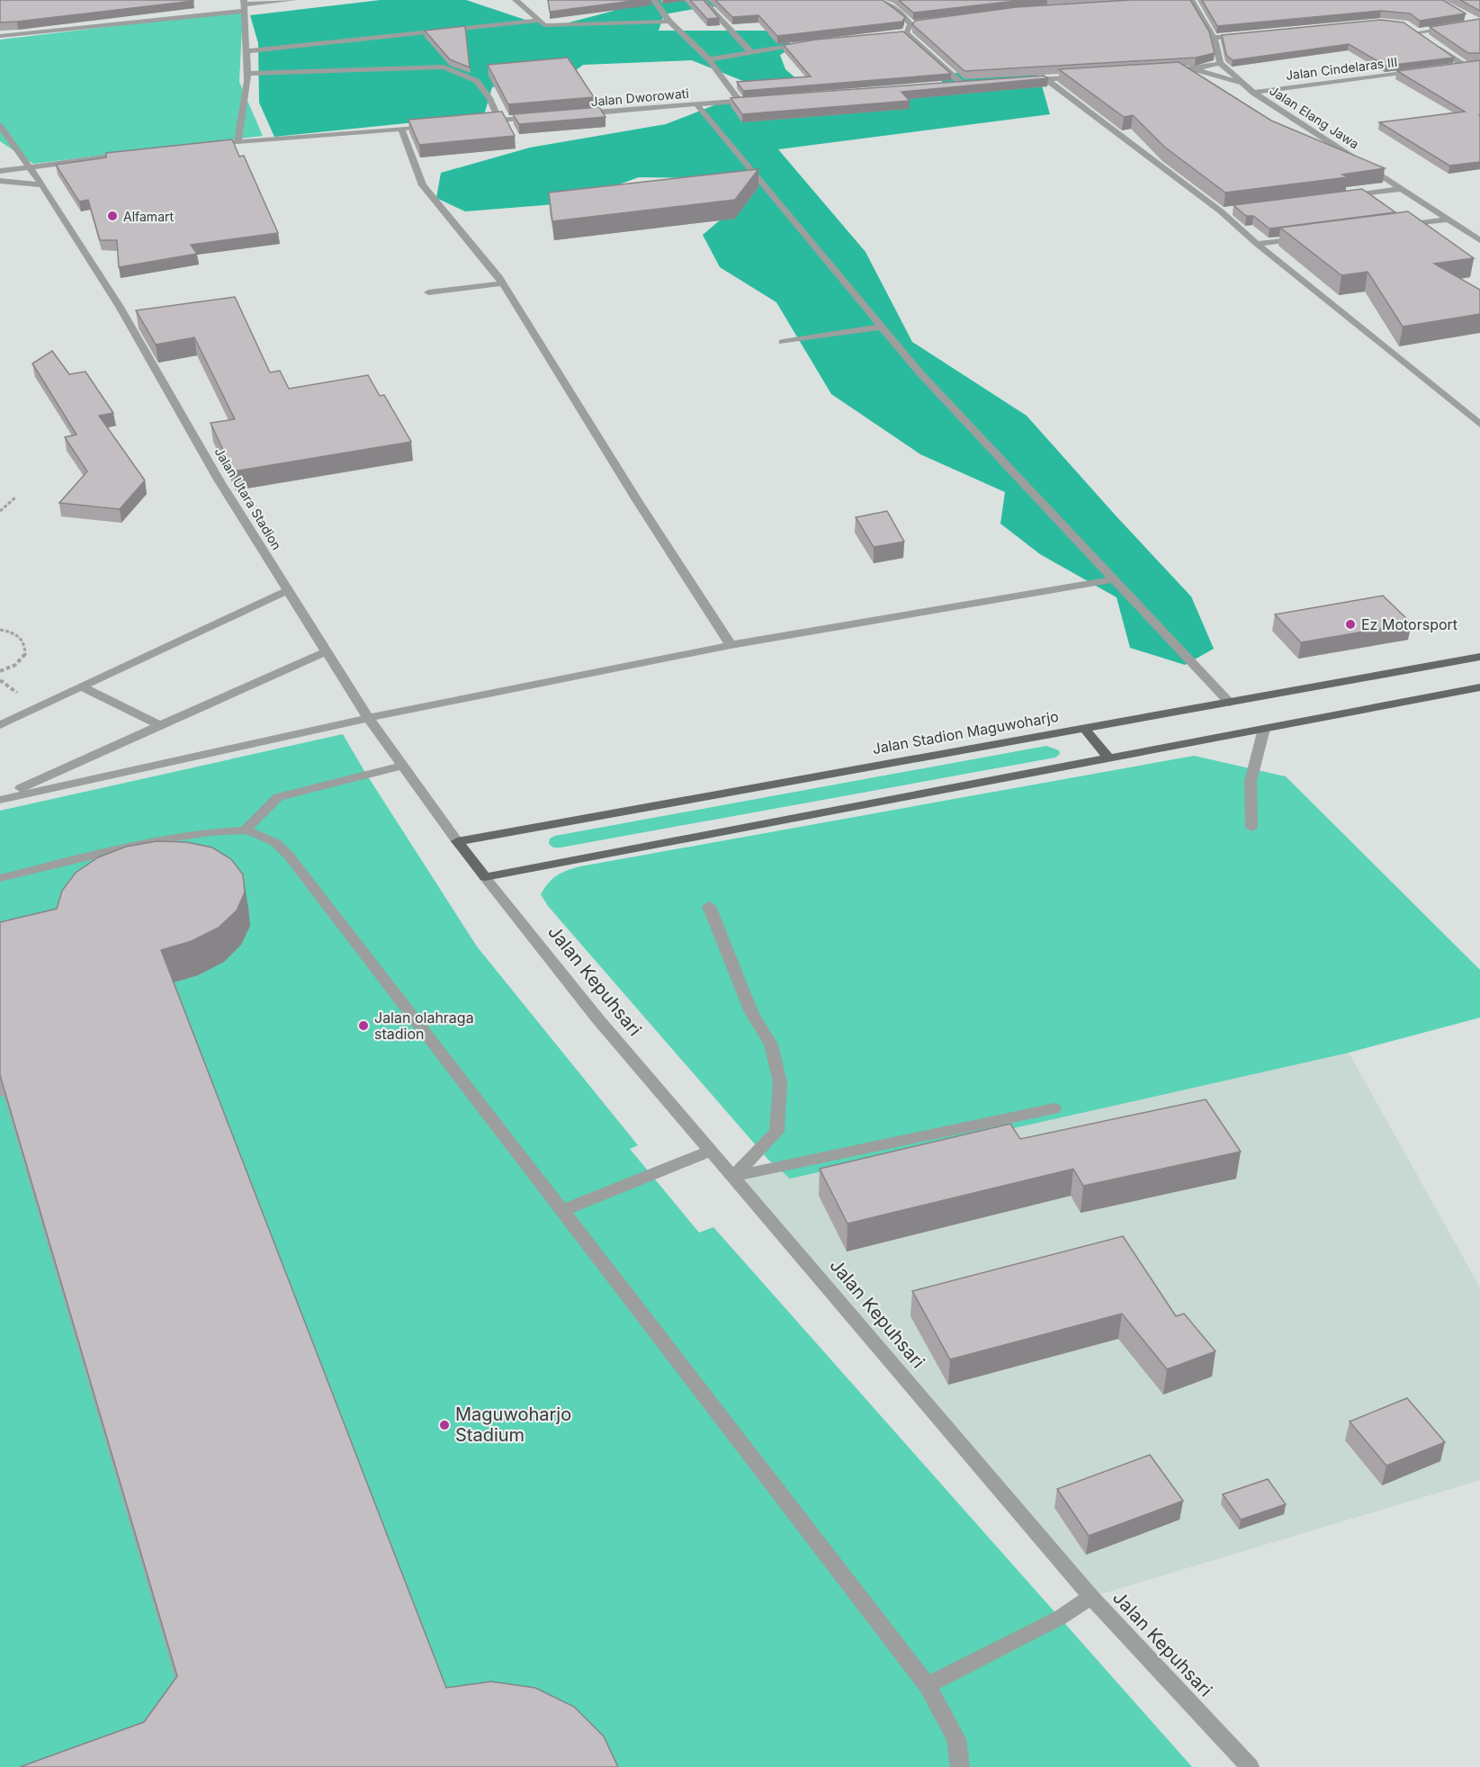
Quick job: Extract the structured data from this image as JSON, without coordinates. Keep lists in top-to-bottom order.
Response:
{
  "streets": {
    "main road": ["Jalan Utara Stadion", "Jalan Stadion Maguwoharjo"],
    "street": [
      "Jalan Cindelaras III",
      "Jalan Dworowati",
      "Jalan Elang Jawa",
      "Jalan Kepuhsari"
    ]
  },
  "crossings": [
    ["Jalan Cindelaras III", "Jalan Elang Jawa"],
    ["Jalan Utara Stadion", "Jalan Stadion Maguwoharjo"],
    ["Jalan Utara Stadion", "Jalan Kepuhsari"]
  ],
  "places": [
    "Alfamart",
    "Ez Motorsport",
    "Jalan olahraga stadion",
    "Maguwoharjo Stadium"
  ]
}
